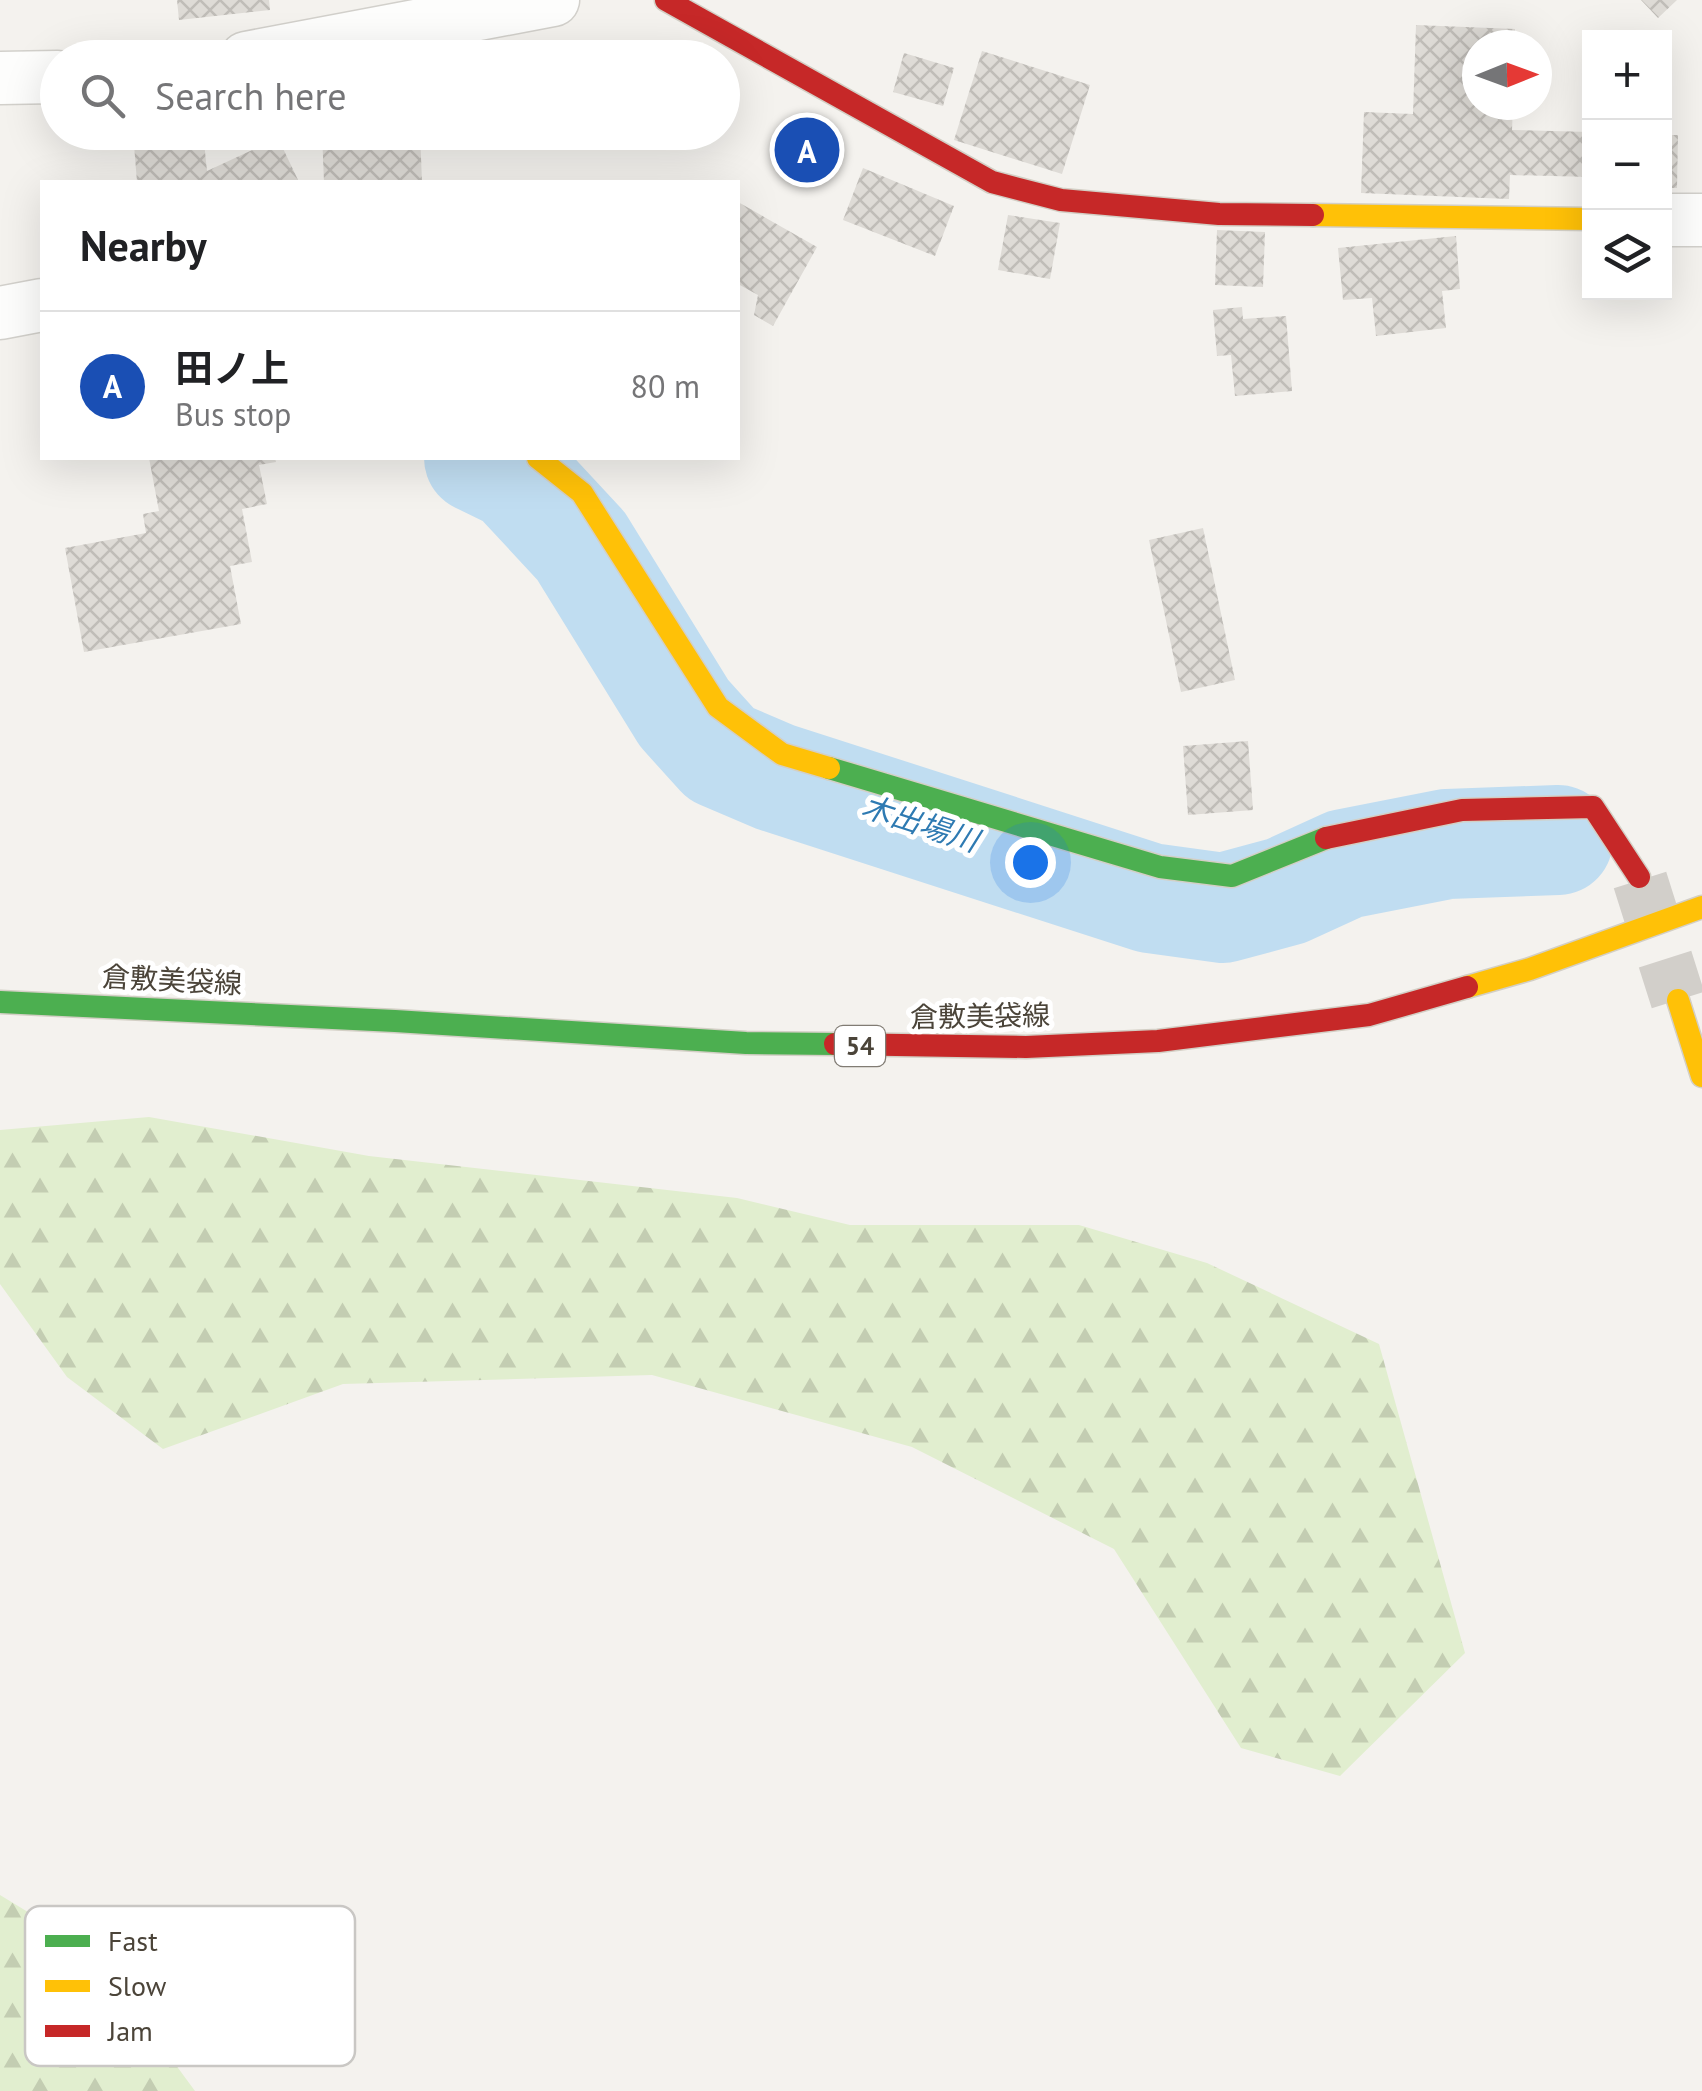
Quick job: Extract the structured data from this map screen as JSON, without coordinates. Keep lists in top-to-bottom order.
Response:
{
  "streets": {
    "street": ["倉敷美袋線", "54"]
  },
  "water": ["木出場川"],
  "legend": ["Fast", "Slow", "Jam"],
  "north": "right",
  "page": {
    "map_buttons": ["+", "−"],
    "search": "Search here",
    "pins": "A",
    "heading": "Nearby",
    "list": [
      {
        "mark": "A",
        "name": "田ノ上",
        "note": "Bus stop",
        "value": "80 m"
      }
    ]
  }
}
